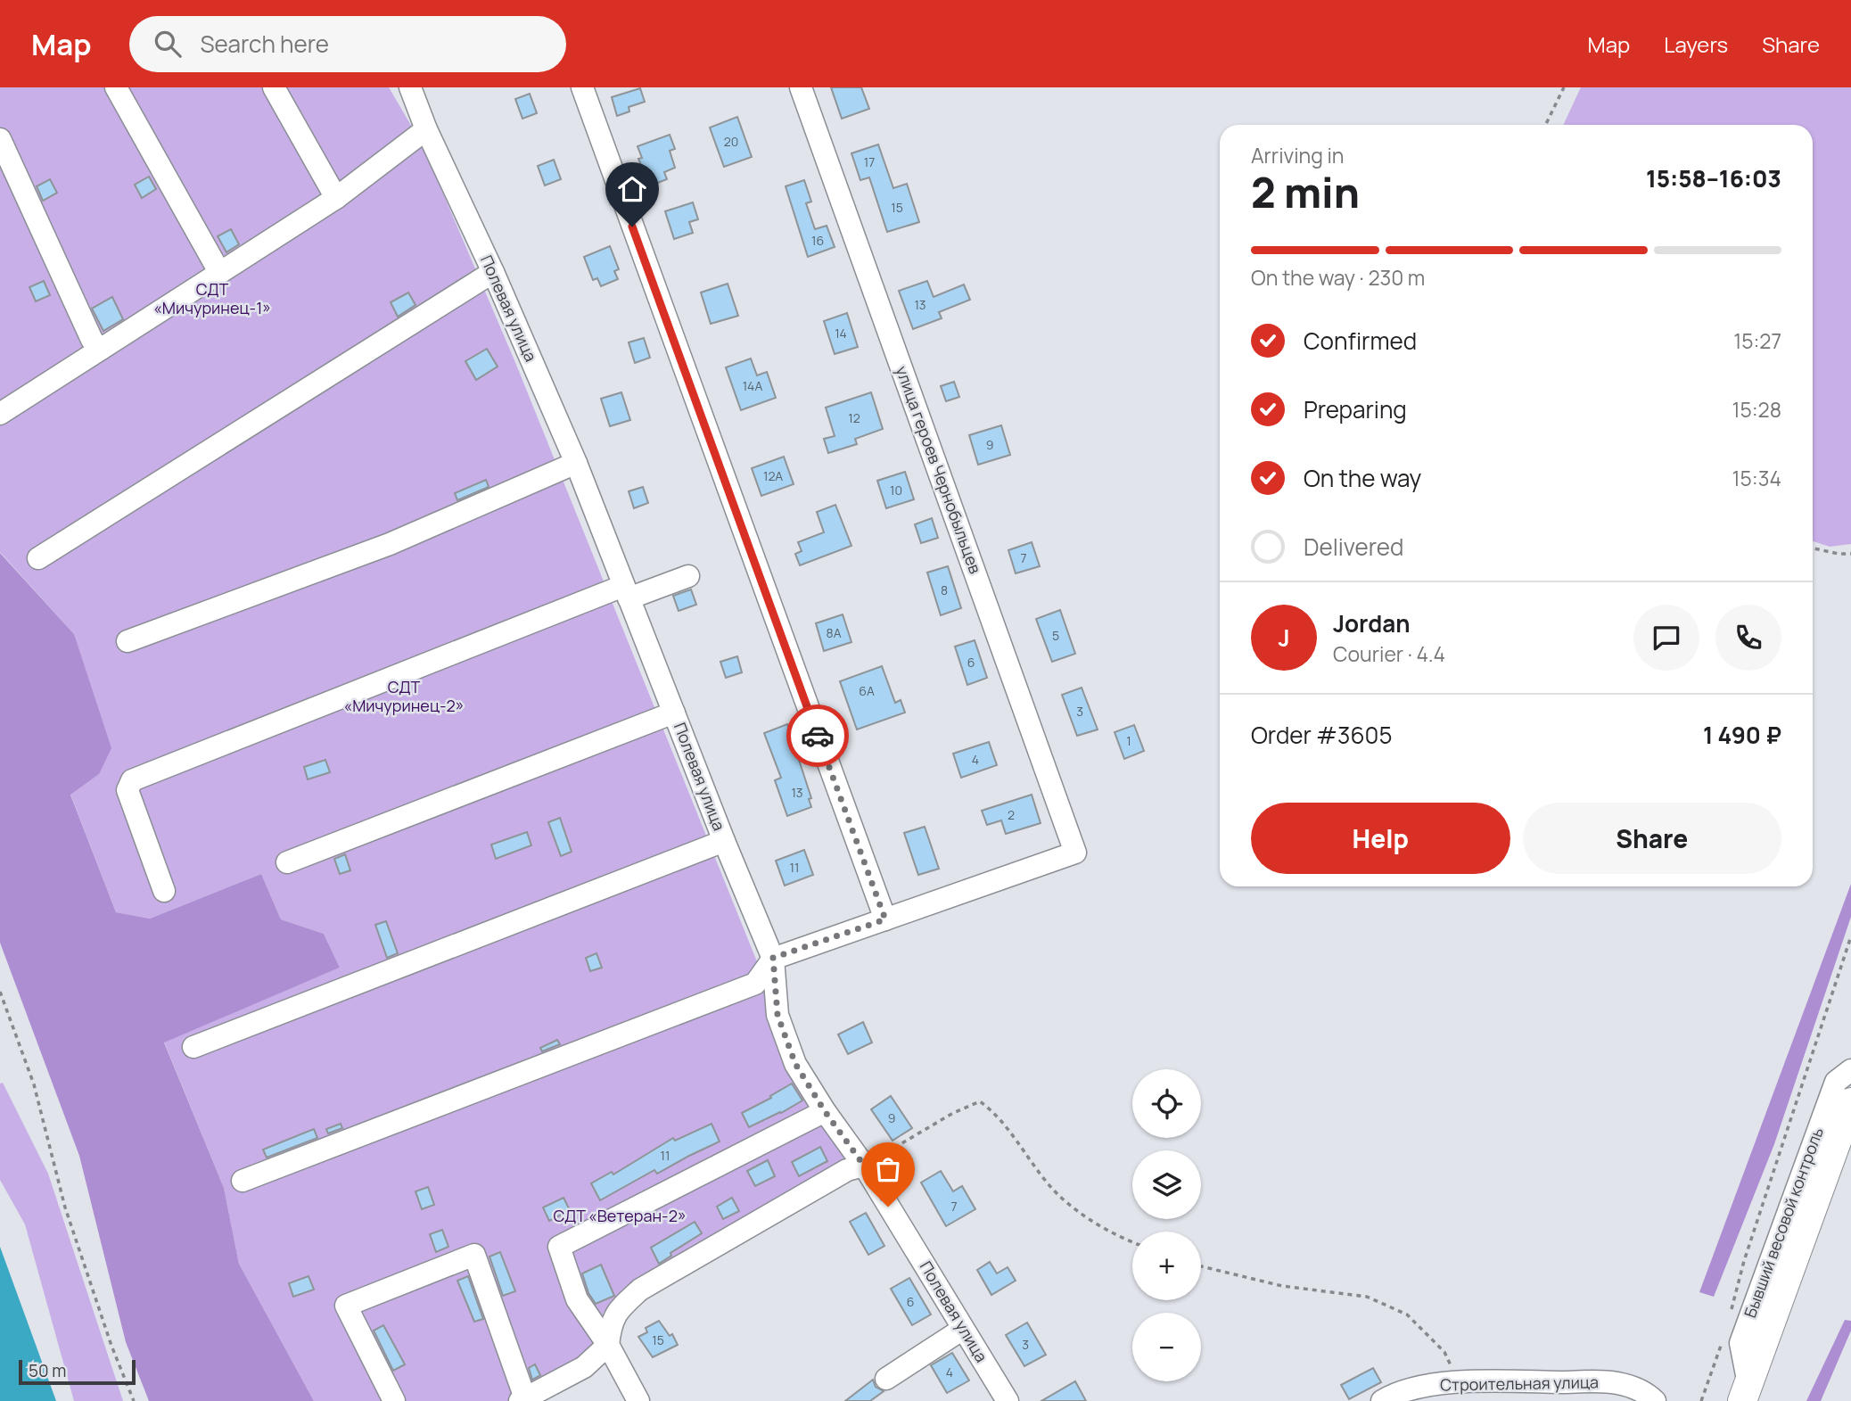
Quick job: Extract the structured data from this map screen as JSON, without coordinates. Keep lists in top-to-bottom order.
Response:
{
  "streets": {
    "street": [
      "Полевая улица",
      "улица героев Чернобыльцев",
      "Бывший весовой контроль",
      "Строительная улица"
    ]
  },
  "parks": ["СДТ «Мичуринец-1»", "СДТ «Мичуринец-2»", "СДТ «Ветеран-2»"],
  "house_numbers": [
    "20",
    "17",
    "15",
    "16",
    "13",
    "14",
    "14А",
    "12",
    "9",
    "12А",
    "10",
    "7",
    "8",
    "8А",
    "5",
    "6",
    "6А",
    "3",
    "1",
    "4",
    "13",
    "2",
    "11",
    "9",
    "11",
    "7",
    "6",
    "15",
    "3",
    "4"
  ],
  "scale_bar": "50 m",
  "page": {
    "header": "Map",
    "search": "Search here",
    "nav": ["Map", "Layers", "Share"],
    "heading": ["2 min", "Arriving in", "15:58–16:03"],
    "panel": [
      "Jordan",
      "Courier · 4.4",
      "Order #3605",
      "1 490 ₽"
    ],
    "bar": "On the way · 230 m",
    "list": [
      ["Confirmed", "15:27"],
      ["Preparing", "15:28"],
      ["On the way", "15:34"],
      "Delivered"
    ],
    "round": "J",
    "buttons": ["Help", "Share"],
    "map_buttons": ["+", "−"],
    "scale": "50 m"
  }
}
